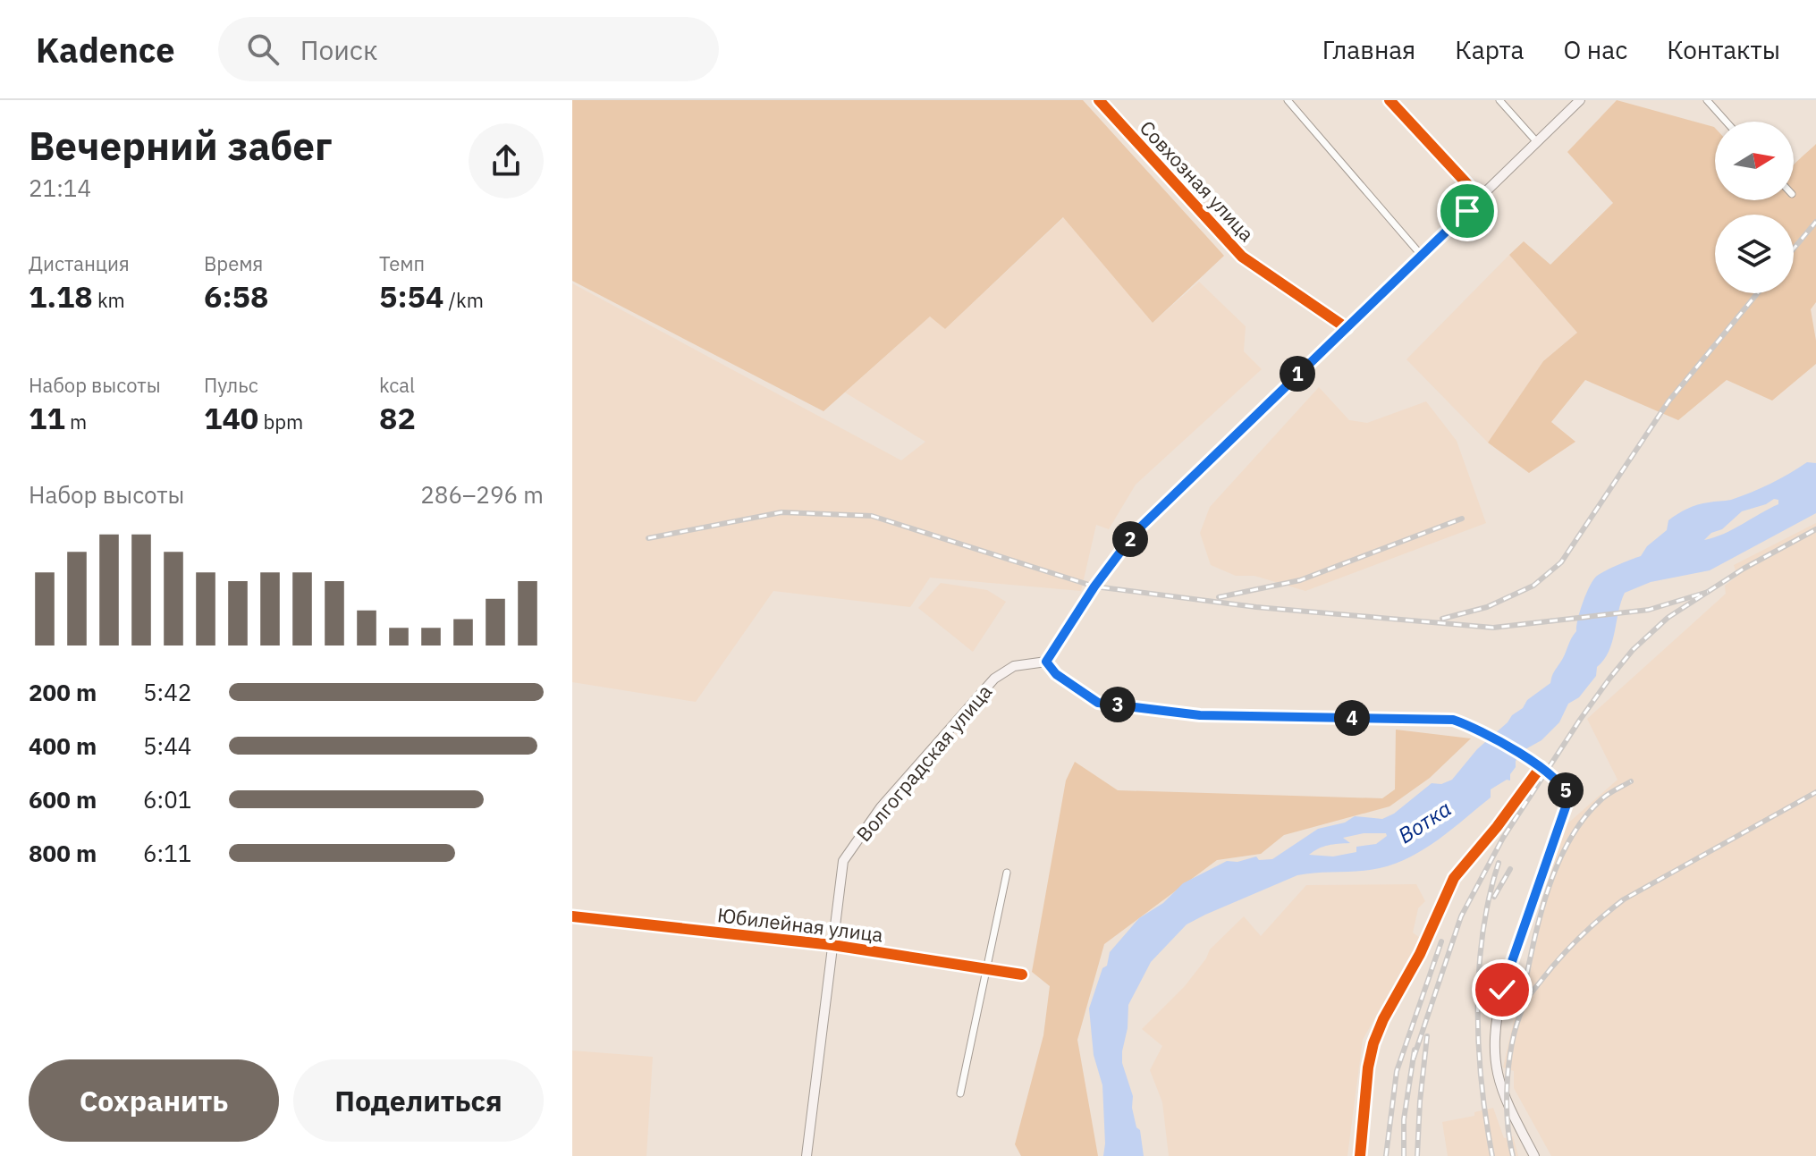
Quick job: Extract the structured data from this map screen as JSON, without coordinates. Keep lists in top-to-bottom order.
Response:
{
  "streets": {
    "main road": ["Волгоградская улица"],
    "street": ["Совхозная улица", "Юбилейная улица"]
  },
  "crossings": [
    ["Волгоградская улица", "Юбилейная улица"]
  ],
  "water": ["Вотка"],
  "north": "right",
  "page": {
    "header": "Kadence",
    "search": "Поиск",
    "nav": [
      "Главная",
      "Карта",
      "О нас",
      "Контакты"
    ],
    "heading": ["Вечерний забег", "21:14"],
    "stats": [
      ["Дистанция", "1.18 km"],
      ["Время", "6:58"],
      ["Темп", "5:54 /km"],
      ["Набор высоты", "11 m"],
      ["Пульс", "140 bpm"],
      ["kcal", "82"]
    ],
    "pins": [
      "1",
      "2",
      "3",
      "4",
      "5"
    ],
    "chart": ["Набор высоты", "286–296 m"],
    "list": [
      {
        "name": "200 m",
        "note": "5:42"
      },
      {
        "name": "400 m",
        "note": "5:44"
      },
      {
        "name": "600 m",
        "note": "6:01"
      },
      {
        "name": "800 m",
        "note": "6:11"
      }
    ],
    "buttons": ["Сохранить", "Поделиться"]
  }
}
